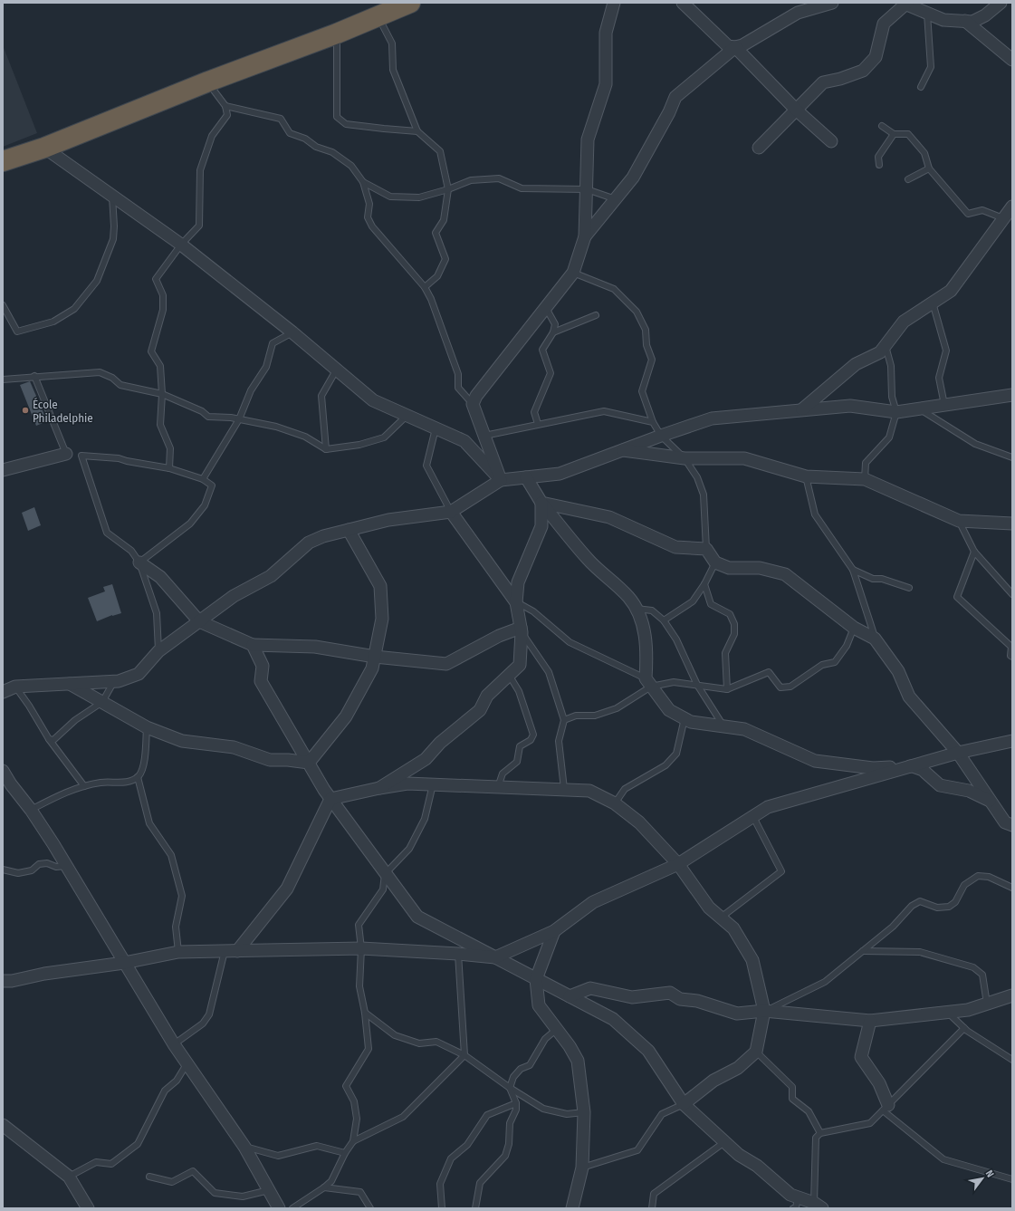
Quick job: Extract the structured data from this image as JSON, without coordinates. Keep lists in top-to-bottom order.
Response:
{
  "places": ["École Philadelphie"],
  "north": "top right"
}
